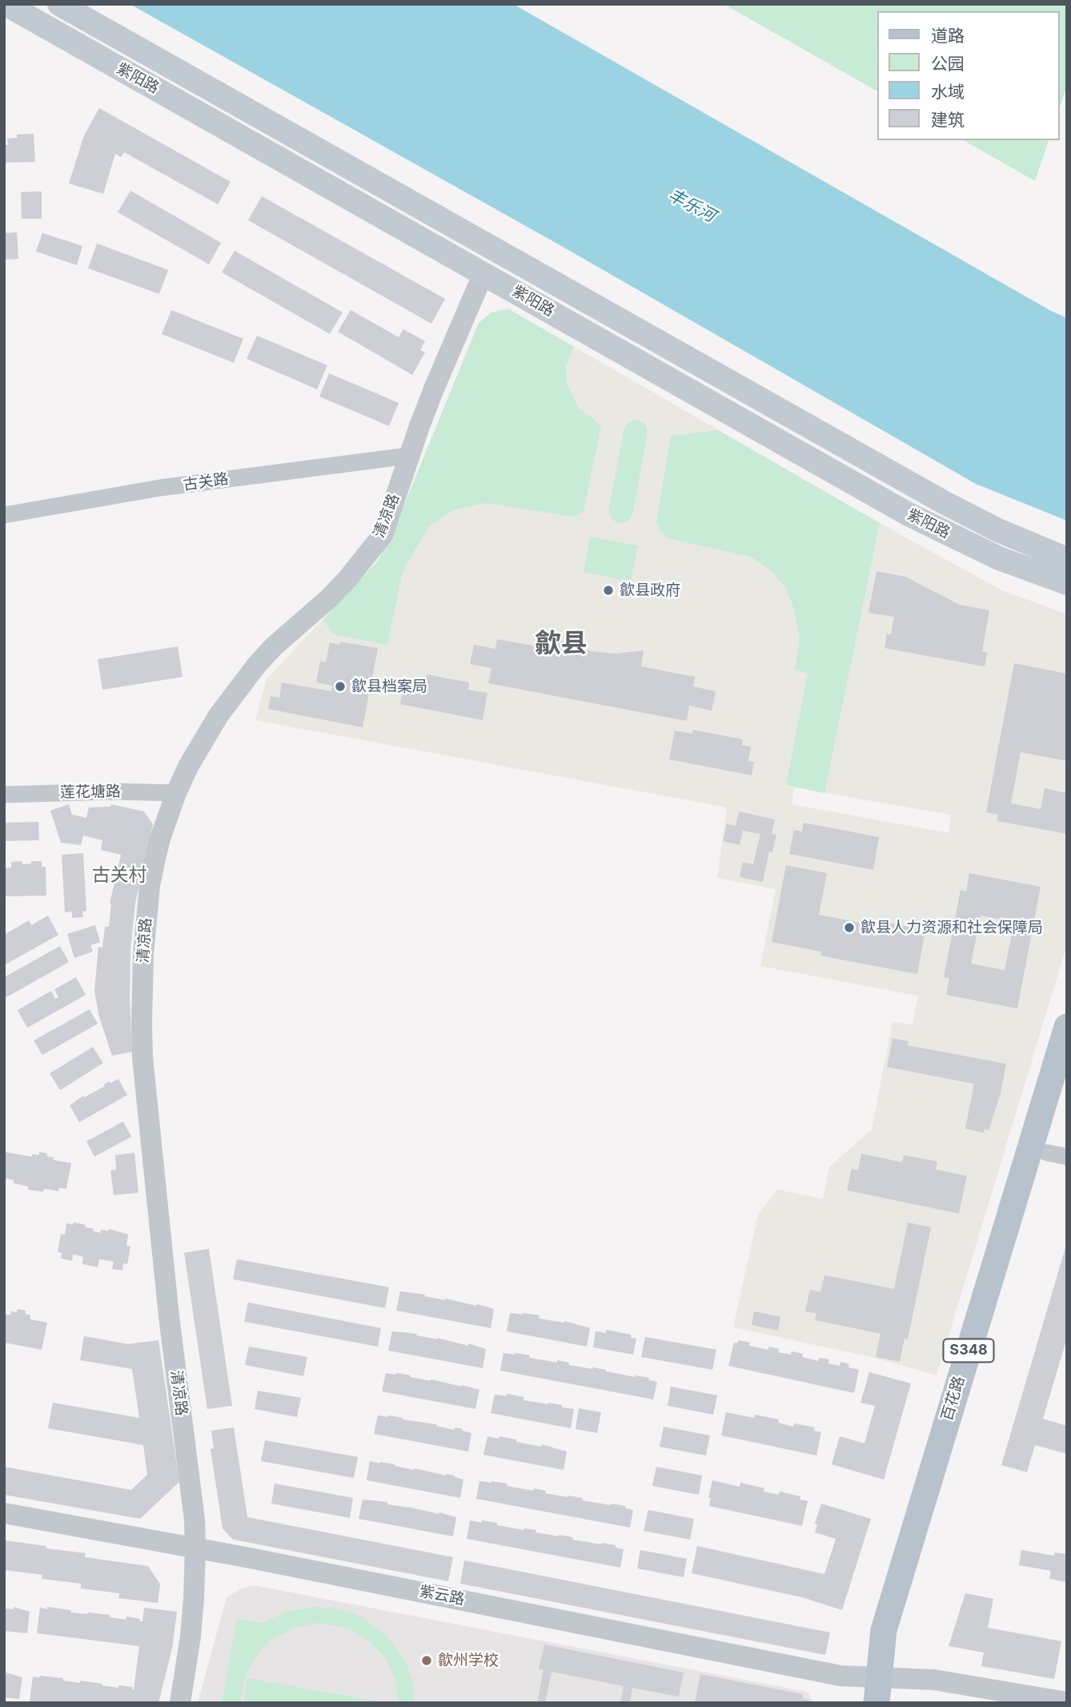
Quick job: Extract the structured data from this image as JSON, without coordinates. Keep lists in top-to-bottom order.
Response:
{
  "streets": {
    "main road": ["紫阳路", "S348", "百花路"],
    "street": [
      "古关路",
      "清凉路",
      "莲花塘路",
      "紫云路"
    ]
  },
  "crossings": [
    ["紫阳路", "清凉路"],
    ["古关路", "清凉路"],
    ["清凉路", "莲花塘路"],
    ["清凉路", "紫云路"],
    ["百花路", "紫云路"]
  ],
  "districts": ["歙县", "古关村"],
  "water": ["丰乐河"],
  "places": [
    "歙县政府",
    "歙县档案局",
    "歙县人力资源和社会保障局",
    "歙州学校"
  ],
  "legend": [
    "道路",
    "公园",
    "水域",
    "建筑"
  ]
}
